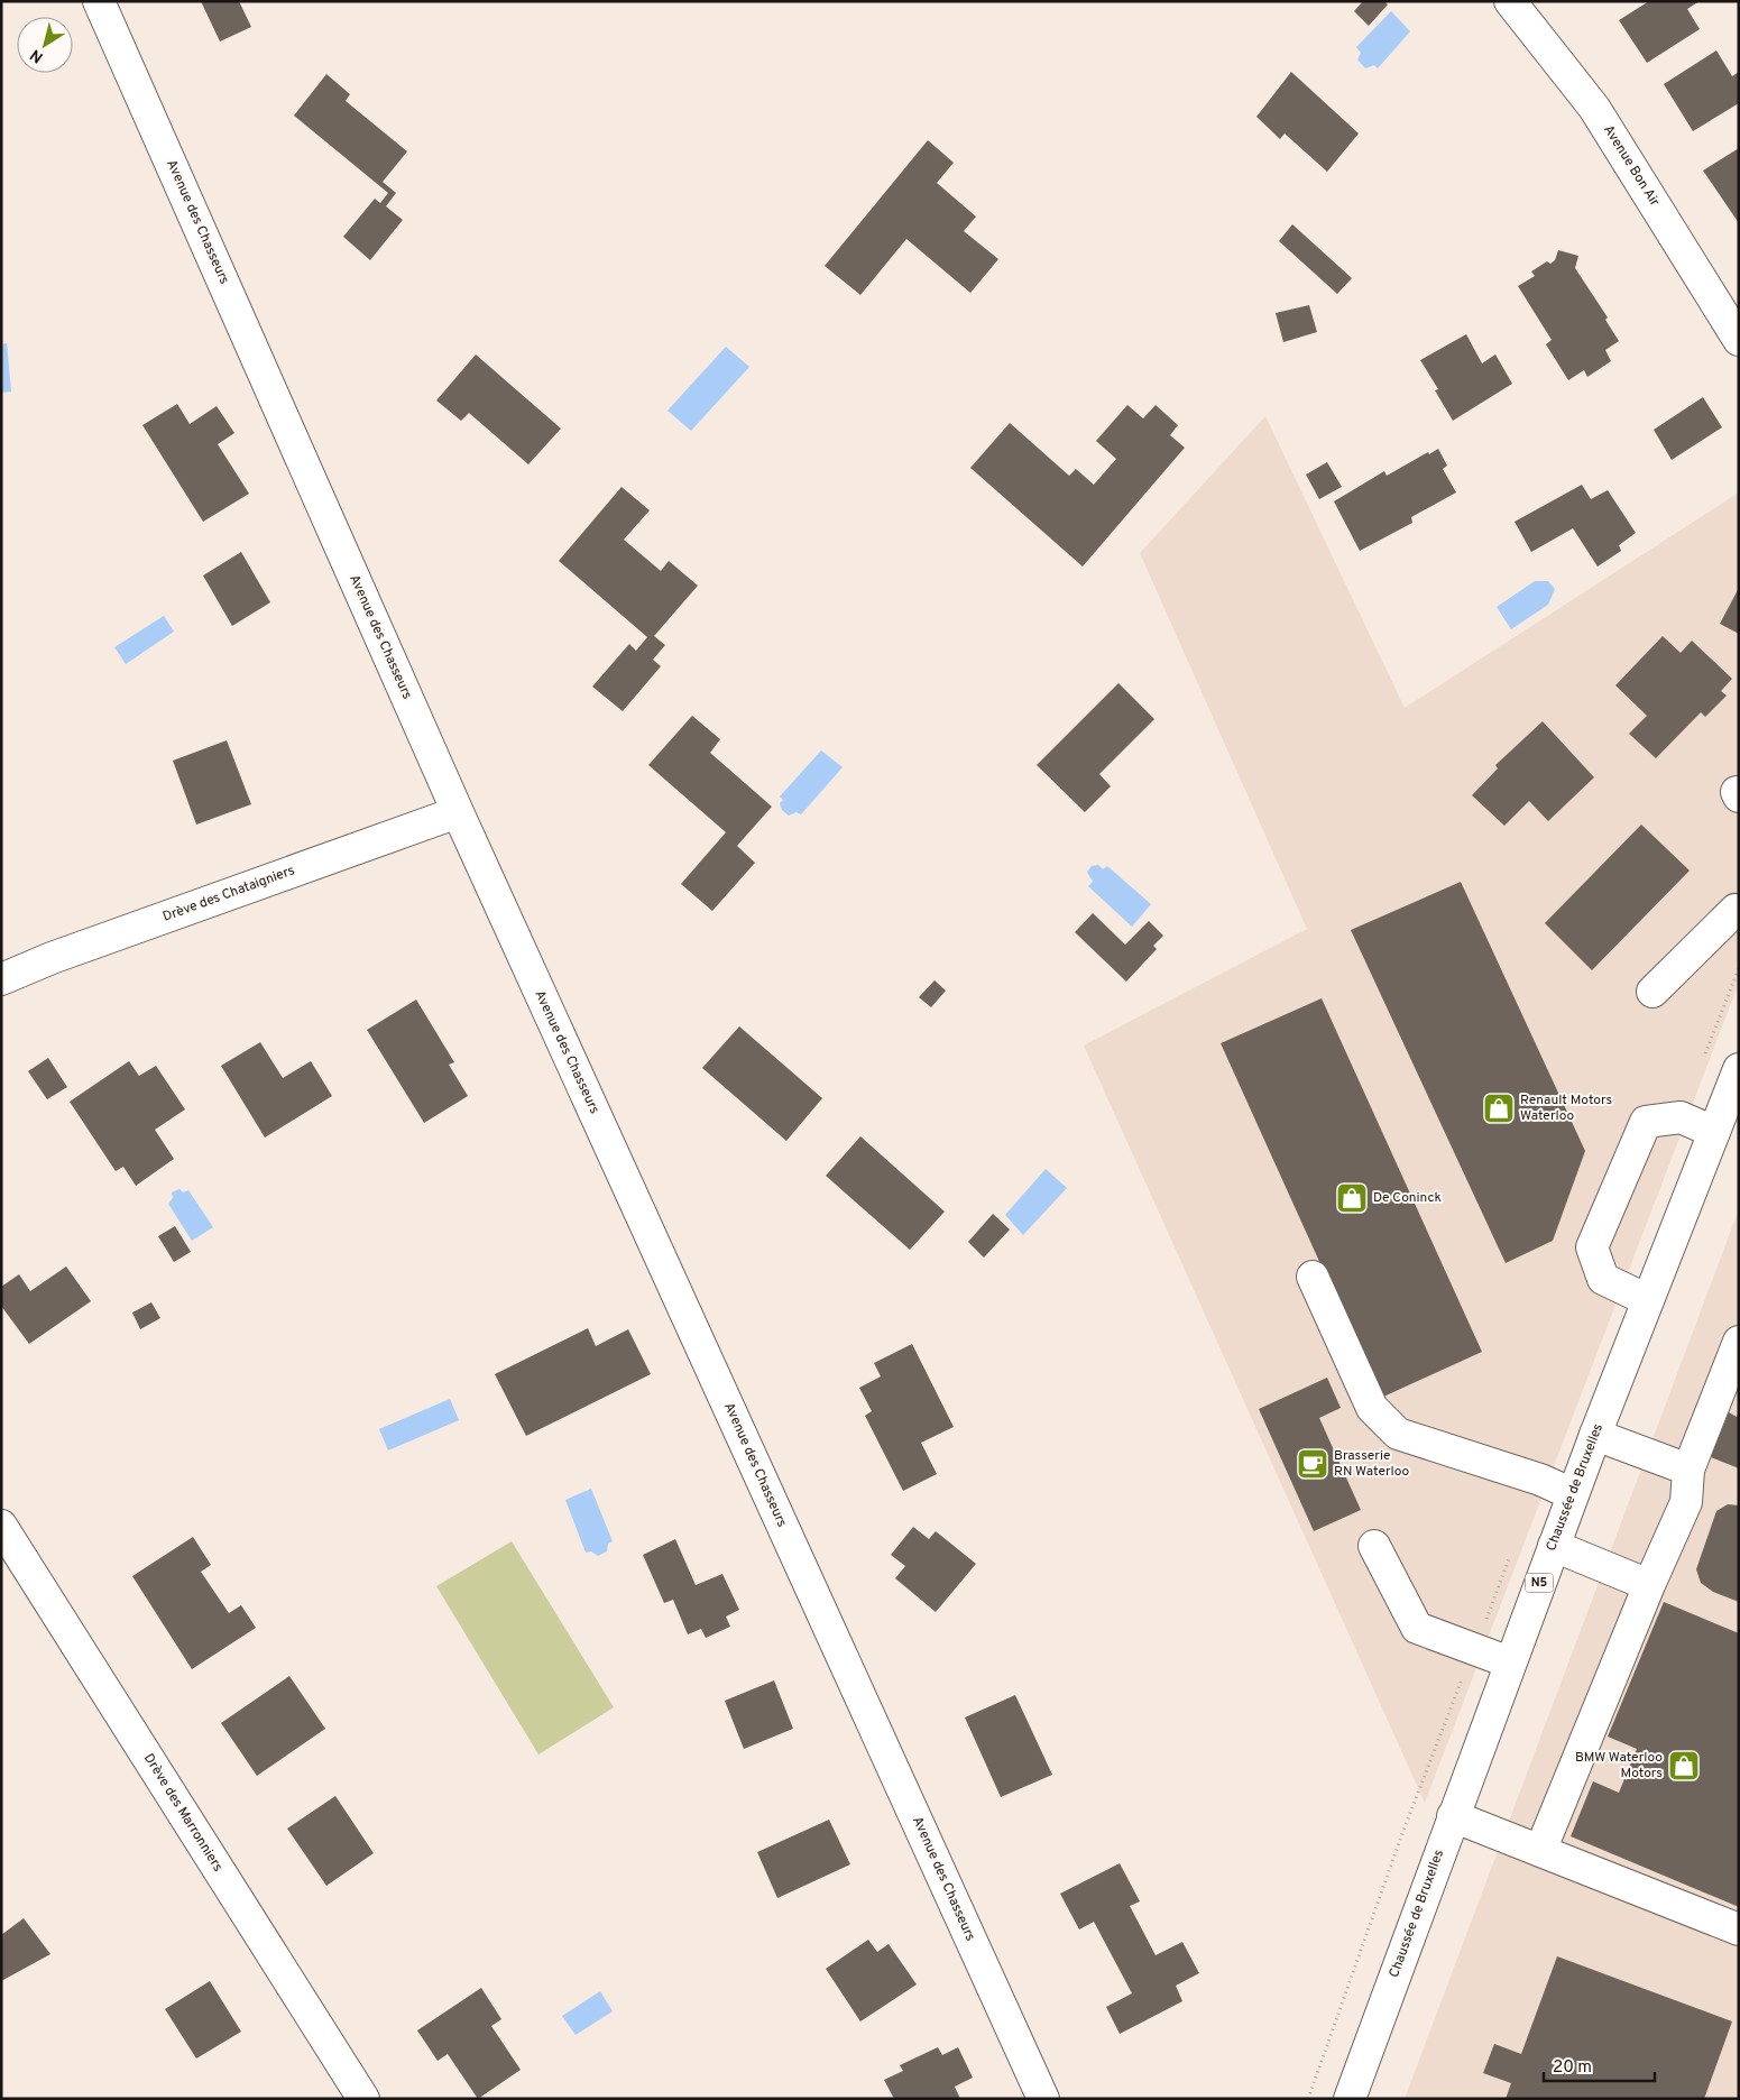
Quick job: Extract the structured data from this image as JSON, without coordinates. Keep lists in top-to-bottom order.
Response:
{
  "streets": {
    "street": [
      "Avenue Bon Air",
      "Avenue des Chasseurs",
      "Drève des Chataigniers",
      "Chaussée de Bruxelles",
      "N5",
      "Drève des Marronniers"
    ]
  },
  "crossings": [
    ["Avenue des Chasseurs", "Drève des Chataigniers"]
  ],
  "places": {
    "shop": ["Renault Motors Waterloo", "De Coninck", "BMW Waterloo Motors"],
    "cafe": ["Brasserie RN Waterloo"]
  },
  "scale_bar": "20 m",
  "north": "bottom left"
}
